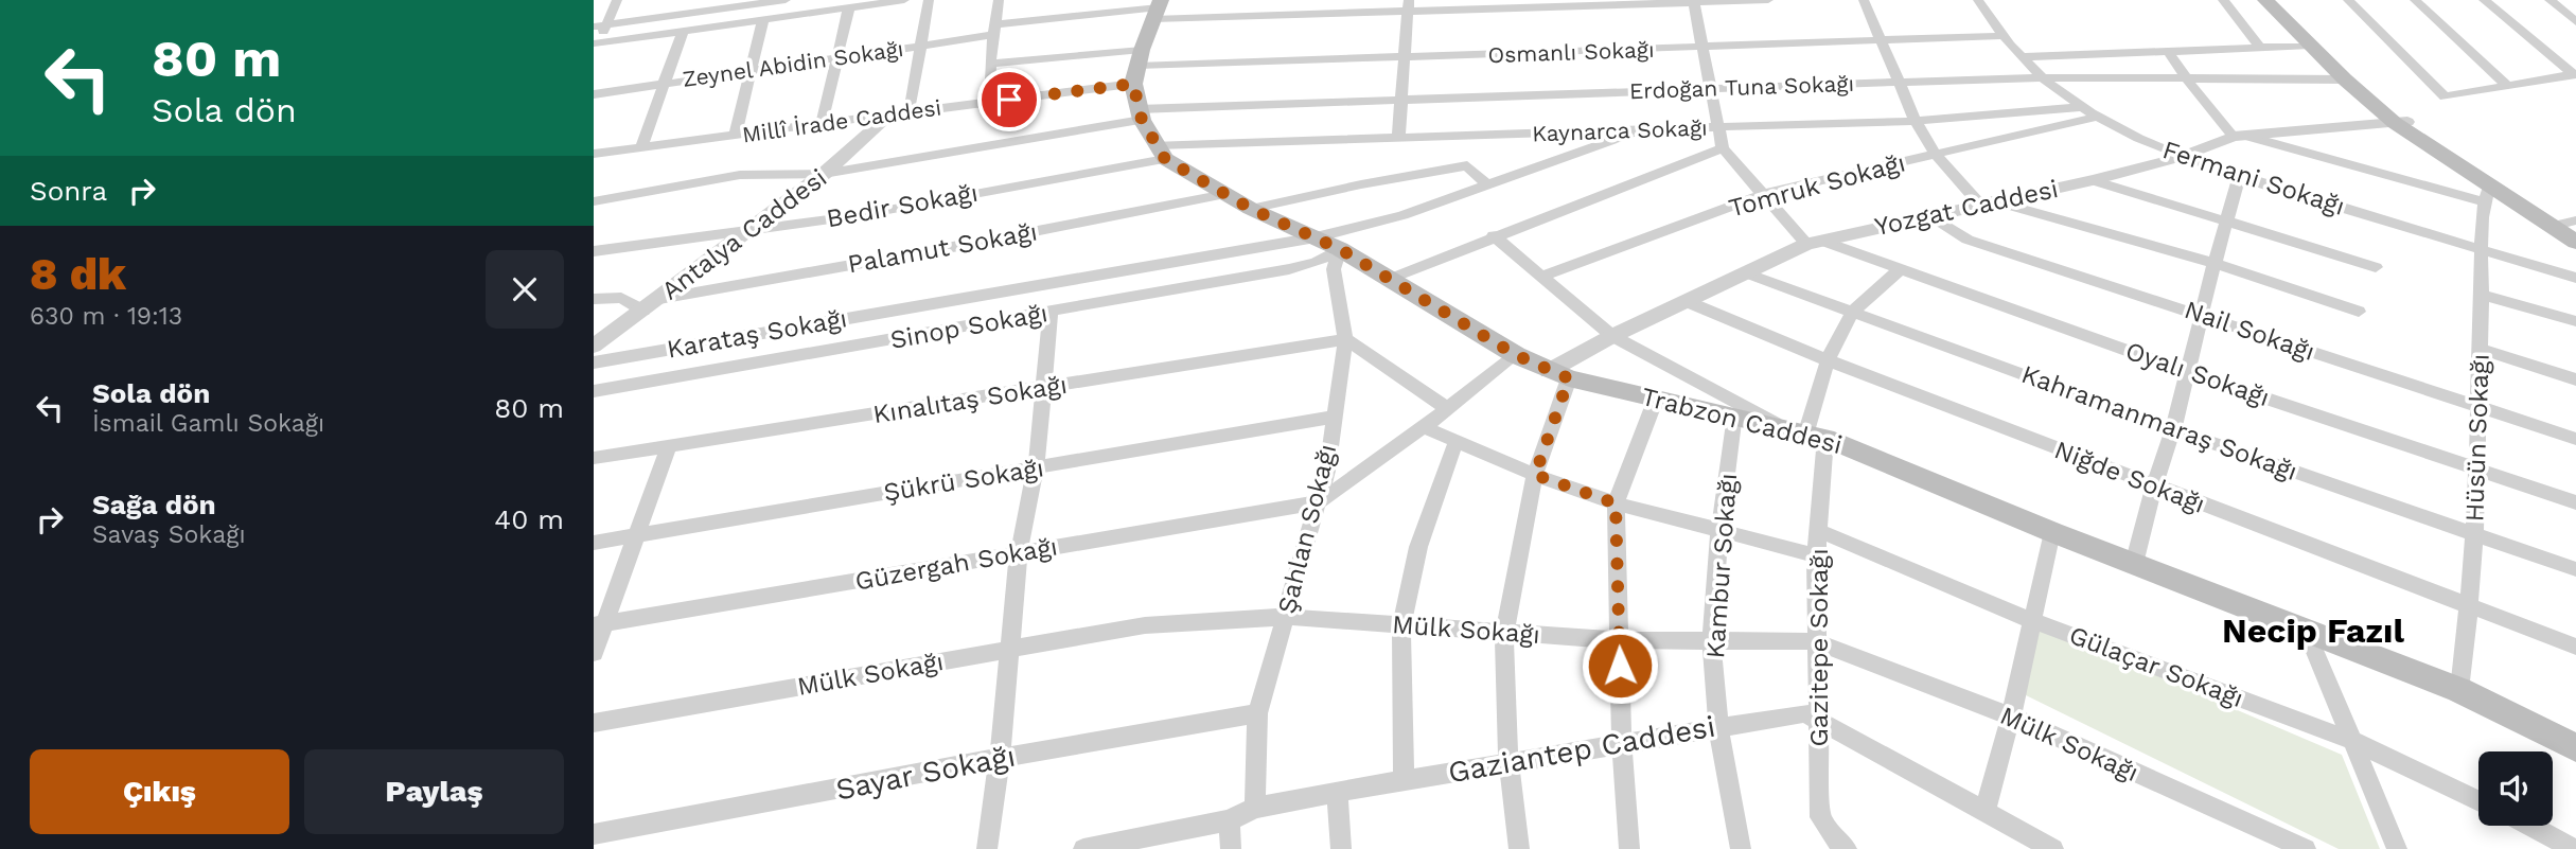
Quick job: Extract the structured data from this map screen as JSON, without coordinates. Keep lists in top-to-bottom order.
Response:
{
  "streets": {
    "main road": ["Trabzon Caddesi"],
    "street": [
      "Osmanlı Sokağı",
      "Zeynel Abidin Sokağı",
      "Erdoğan Tuna Sokağı",
      "Millî İrade Caddesi",
      "Kaynarca Sokağı",
      "Fermani Sokağı",
      "Tomruk Sokağı",
      "Bedir Sokağı",
      "Yozgat Caddesi",
      "Antalya Caddesi",
      "Palamut Sokağı",
      "Sinop Sokağı",
      "Nail Sokağı",
      "Karataş Sokağı",
      "Oyalı Sokağı",
      "Kınalıtaş Sokağı",
      "Kahramanmaraş Sokağı",
      "Hüsün Sokağı",
      "Niğde Sokağı",
      "Şükrü Sokağı",
      "Şahlan Sokağı",
      "Güzergah Sokağı",
      "Kambur Sokağı",
      "Mülk Sokağı",
      "Gazitepe Sokağı",
      "Gülaçar Sokağı",
      "Gaziantep Caddesi",
      "Sayar Sokağı"
    ]
  },
  "crossings": [
    ["Osmanlı Sokağı", "Millî İrade Caddesi"],
    ["Osmanlı Sokağı", "Fermani Sokağı"],
    ["Osmanlı Sokağı", "Trabzon Caddesi"],
    ["Erdoğan Tuna Sokağı", "Fermani Sokağı"],
    ["Erdoğan Tuna Sokağı", "Antalya Caddesi"],
    ["Erdoğan Tuna Sokağı", "Trabzon Caddesi"],
    ["Millî İrade Caddesi", "Antalya Caddesi"],
    ["Millî İrade Caddesi", "Trabzon Caddesi"],
    ["Kaynarca Sokağı", "Fermani Sokağı"],
    ["Kaynarca Sokağı", "Bedir Sokağı"],
    ["Kaynarca Sokağı", "Karataş Sokağı"],
    ["Kaynarca Sokağı", "Trabzon Caddesi"],
    ["Fermani Sokağı", "Tomruk Sokağı"],
    ["Fermani Sokağı", "Yozgat Caddesi"],
    ["Fermani Sokağı", "Hüsün Sokağı"],
    ["Bedir Sokağı", "Antalya Caddesi"],
    ["Bedir Sokağı", "Trabzon Caddesi"],
    ["Yozgat Caddesi", "Nail Sokağı"],
    ["Yozgat Caddesi", "Oyalı Sokağı"],
    ["Yozgat Caddesi", "Trabzon Caddesi"],
    ["Yozgat Caddesi", "Kahramanmaraş Sokağı"],
    ["Yozgat Caddesi", "Niğde Sokağı"],
    ["Antalya Caddesi", "Palamut Sokağı"],
    ["Palamut Sokağı", "Trabzon Caddesi"],
    ["Sinop Sokağı", "Trabzon Caddesi"],
    ["Sinop Sokağı", "Şahlan Sokağı"],
    ["Nail Sokağı", "Hüsün Sokağı"],
    ["Karataş Sokağı", "Trabzon Caddesi"],
    ["Oyalı Sokağı", "Hüsün Sokağı"],
    ["Kınalıtaş Sokağı", "Şahlan Sokağı"],
    ["Trabzon Caddesi", "Hüsün Sokağı"],
    ["Trabzon Caddesi", "Şahlan Sokağı"],
    ["Trabzon Caddesi", "Kambur Sokağı"],
    ["Trabzon Caddesi", "Gazitepe Sokağı"],
    ["Kahramanmaraş Sokağı", "Hüsün Sokağı"],
    ["Kahramanmaraş Sokağı", "Gazitepe Sokağı"],
    ["Hüsün Sokağı", "Niğde Sokağı"],
    ["Niğde Sokağı", "Gazitepe Sokağı"],
    ["Şükrü Sokağı", "Şahlan Sokağı"],
    ["Şahlan Sokağı", "Güzergah Sokağı"],
    ["Şahlan Sokağı", "Mülk Sokağı"],
    ["Şahlan Sokağı", "Gaziantep Caddesi"],
    ["Şahlan Sokağı", "Sayar Sokağı"],
    ["Kambur Sokağı", "Mülk Sokağı"],
    ["Kambur Sokağı", "Gaziantep Caddesi"],
    ["Mülk Sokağı", "Gazitepe Sokağı"],
    ["Gazitepe Sokağı", "Gülaçar Sokağı"],
    ["Gazitepe Sokağı", "Gaziantep Caddesi"]
  ],
  "districts": ["Necip Fazıl"],
  "page": {
    "turn": ["80 m", "Sola dön"],
    "then": "Sonra",
    "heading": ["8 dk", "630 m · 19:13"],
    "list": [
      {
        "name": "Sola dön",
        "note": "İsmail Gamlı Sokağı",
        "value": "80 m"
      },
      {
        "name": "Sağa dön",
        "note": "Savaş Sokağı",
        "value": "40 m"
      }
    ],
    "buttons": ["Çıkış", "Paylaş"]
  }
}
